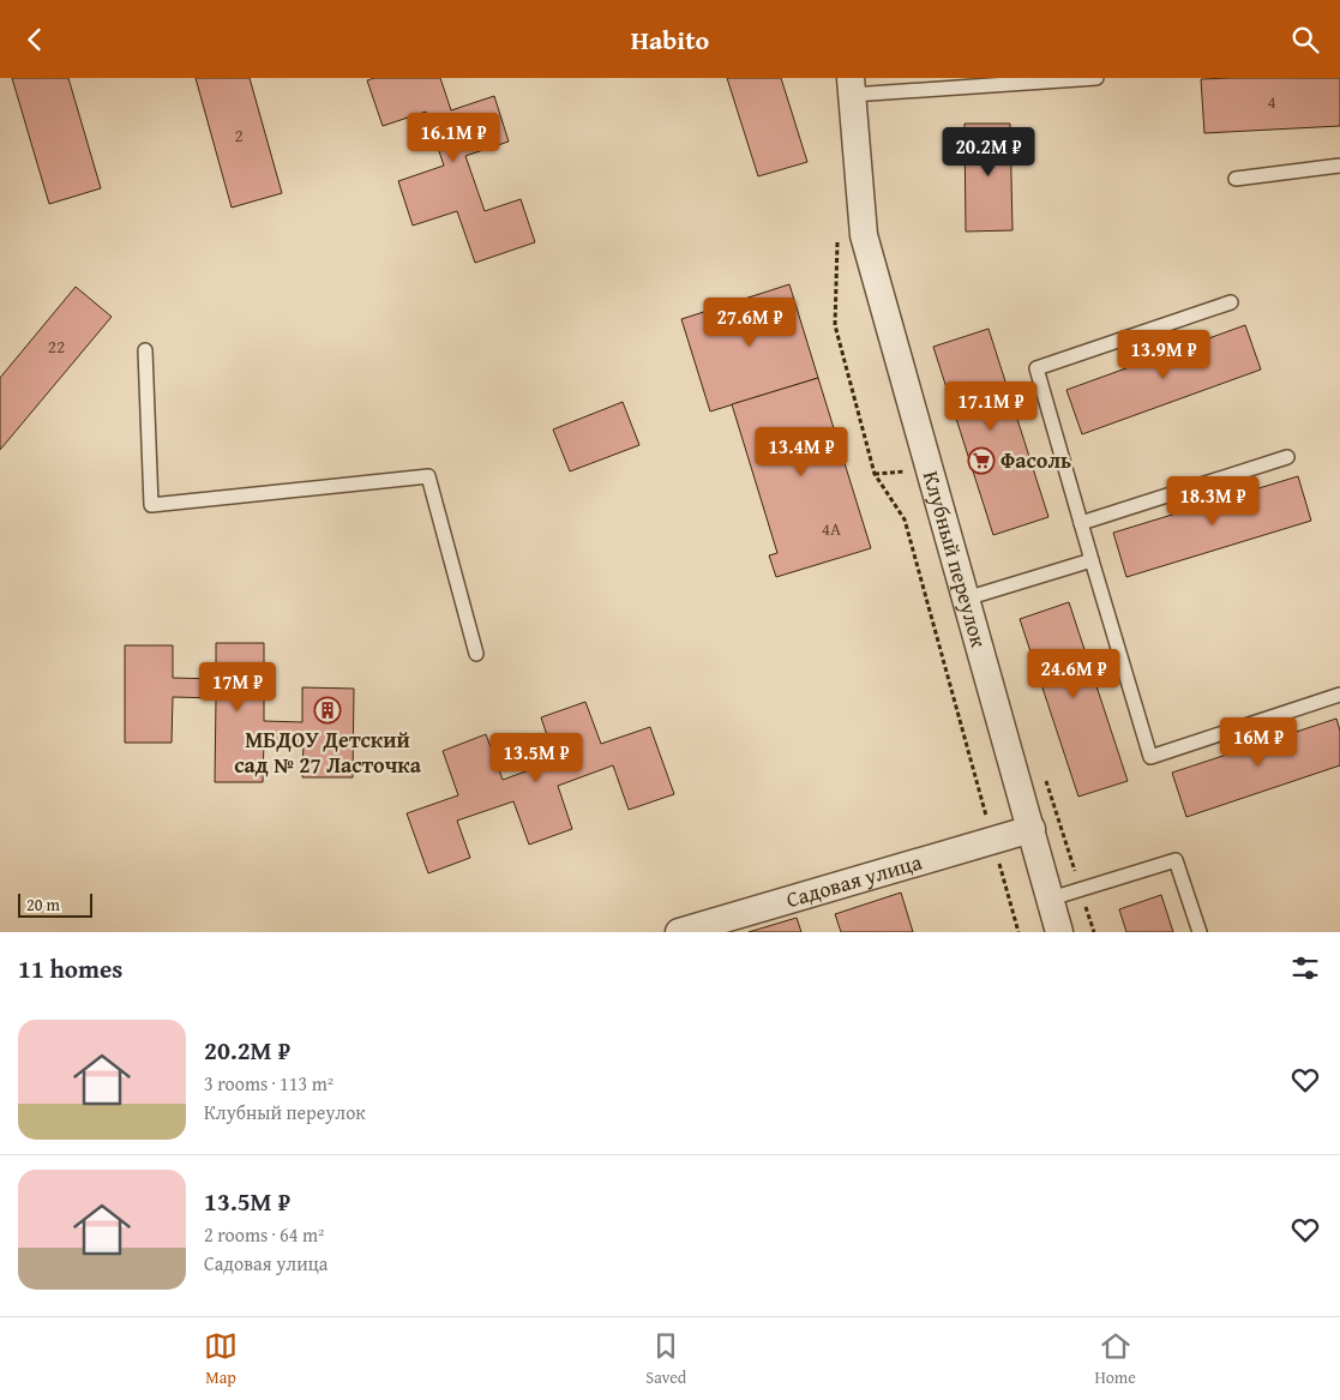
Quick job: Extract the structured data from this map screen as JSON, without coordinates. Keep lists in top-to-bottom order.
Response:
{
  "streets": {
    "street": ["Клубный переулок", "Садовая улица"]
  },
  "crossings": [
    ["Клубный переулок", "Садовая улица"]
  ],
  "places": {
    "supermarket": ["Фасоль"],
    "building": ["МБДОУ Детский сад № 27 Ласточка"]
  },
  "house_numbers": [
    "4",
    "2",
    "22",
    "4А"
  ],
  "scale_bar": "20 m",
  "page": {
    "header": "Habito",
    "price": [
      "16.1M ₽",
      "20.2M ₽",
      "27.6M ₽",
      "13.9M ₽",
      "17.1M ₽",
      "13.4M ₽",
      "18.3M ₽",
      "24.6M ₽",
      "17M ₽",
      "16M ₽",
      "13.5M ₽"
    ],
    "scale": "20 m",
    "heading": "11 homes",
    "list": [
      {
        "name": "20.2M ₽",
        "note": "3 rooms · 113 m² · Клубный переулок"
      },
      {
        "name": "13.5M ₽",
        "note": "2 rooms · 64 m² · Садовая улица"
      }
    ],
    "tabs": ["Map", "Saved", "Home"]
  }
}
